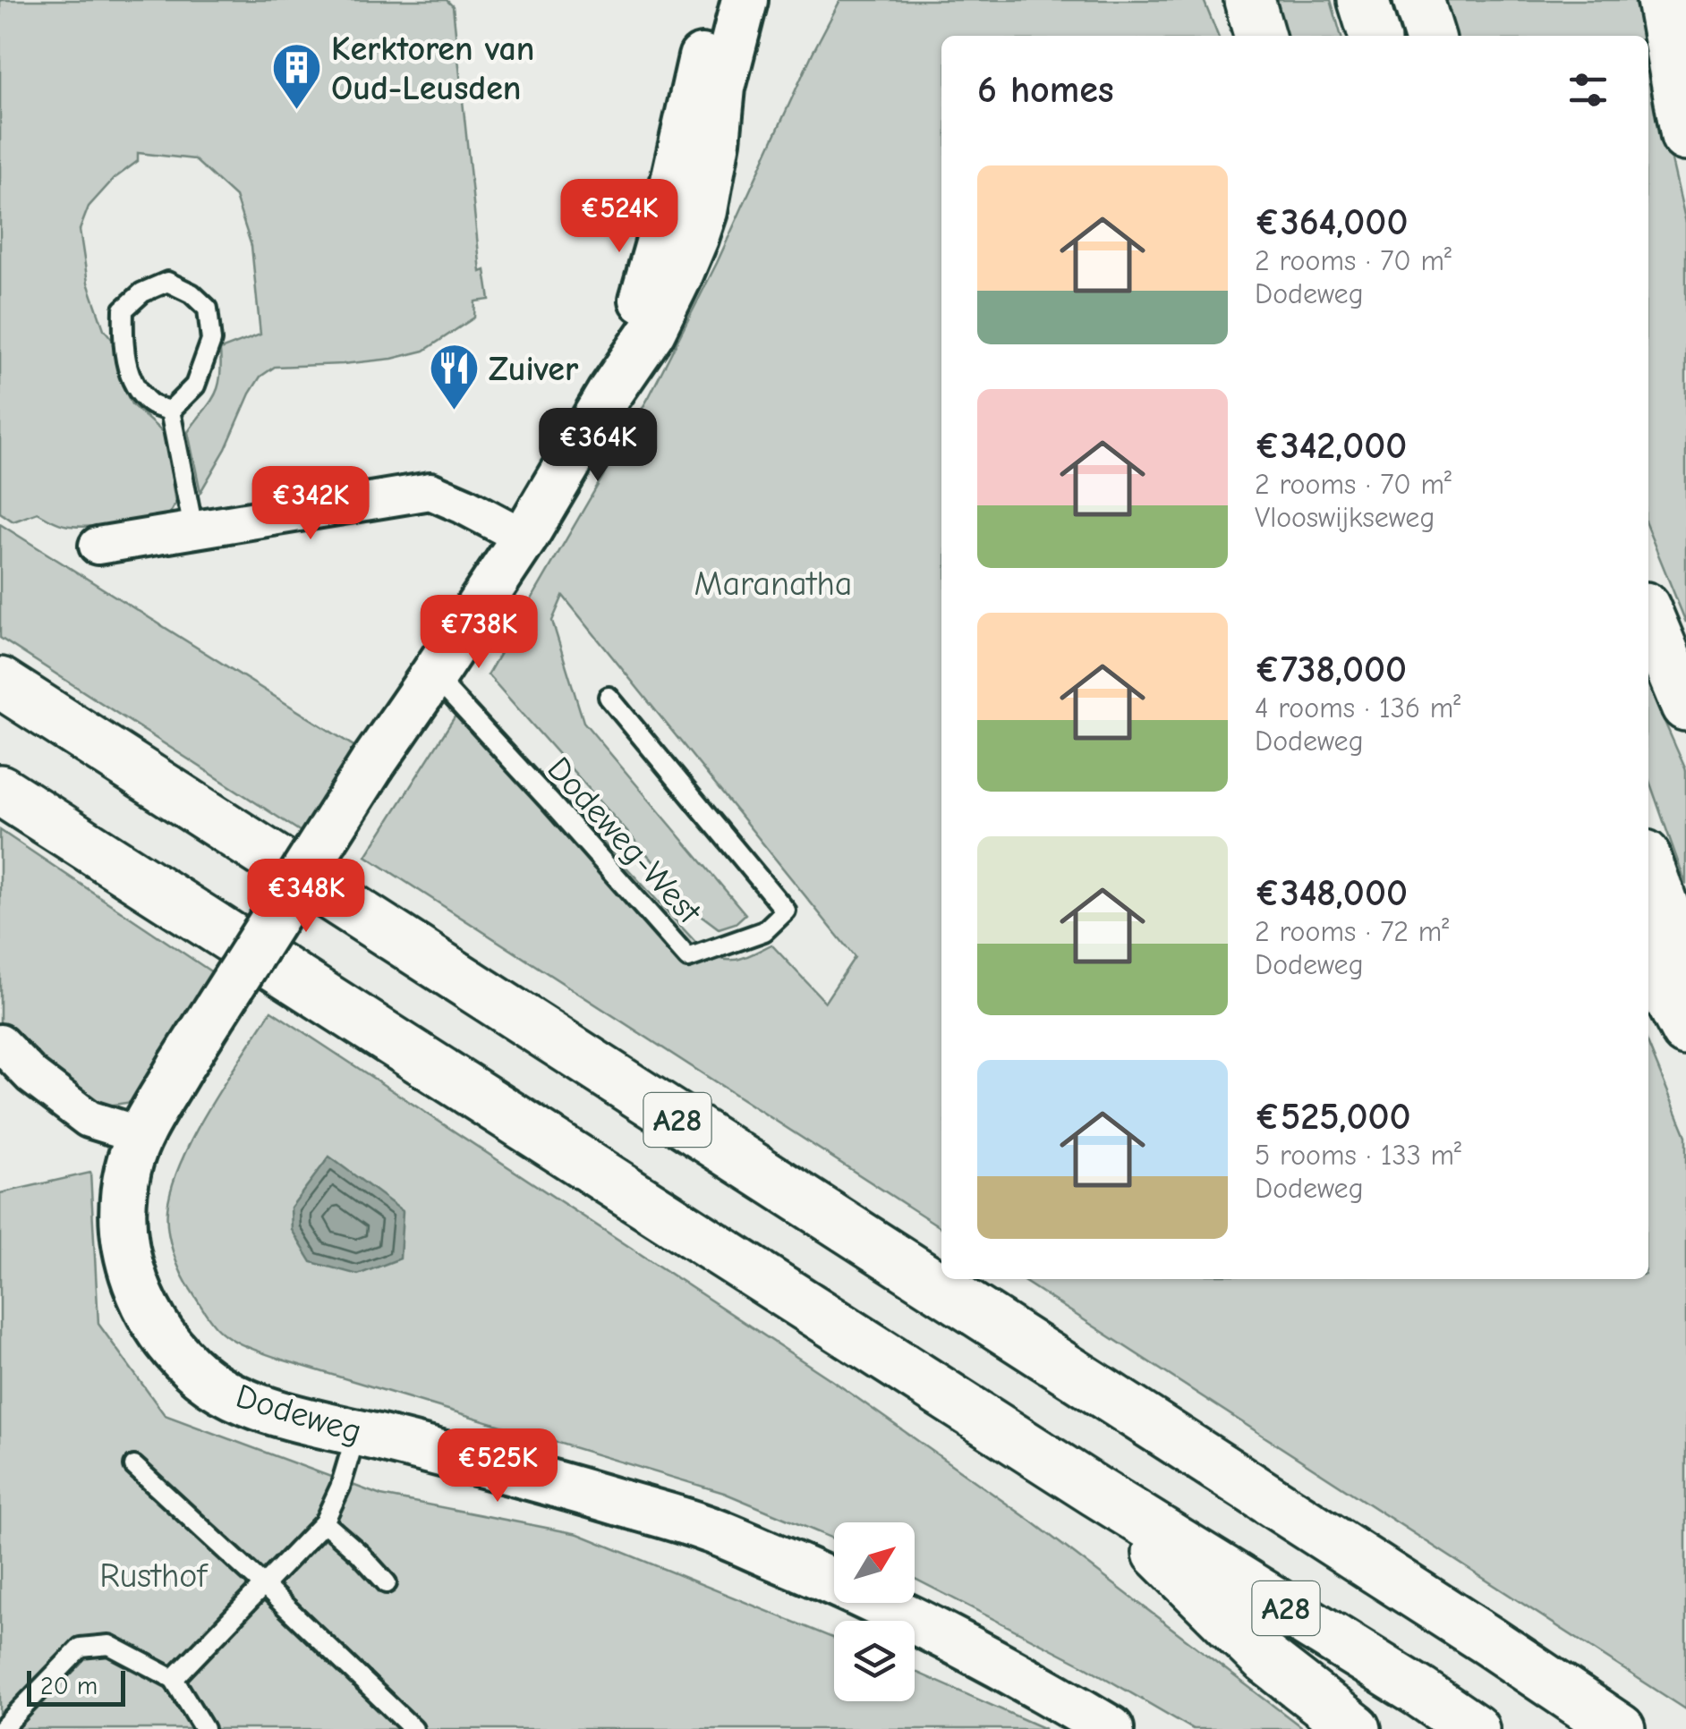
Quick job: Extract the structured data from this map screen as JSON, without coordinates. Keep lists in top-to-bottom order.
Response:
{
  "streets": {
    "main road": ["A28"],
    "street": ["Dodeweg"],
    "lane": ["Dodeweg-West"]
  },
  "crossings": [
    ["Dodeweg-West", "Dodeweg"]
  ],
  "parks": ["Maranatha", "Rusthof"],
  "places": {
    "building": ["Kerktoren van Oud-Leusden"],
    "restaurant": ["Zuiver"]
  },
  "scale_bar": "20 m",
  "north": "top right",
  "page": {
    "heading": "6 homes",
    "list": [
      {
        "name": "€364,000",
        "note": "2 rooms · 70 m² · Dodeweg"
      },
      {
        "name": "€342,000",
        "note": "2 rooms · 70 m² · Vlooswijkseweg"
      },
      {
        "name": "€738,000",
        "note": "4 rooms · 136 m² · Dodeweg"
      },
      {
        "name": "€348,000",
        "note": "2 rooms · 72 m² · Dodeweg"
      },
      {
        "name": "€525,000",
        "note": "5 rooms · 133 m² · Dodeweg"
      }
    ],
    "price": [
      "€524K",
      "€364K",
      "€342K",
      "€738K",
      "€348K",
      "€525K"
    ],
    "scale": "20 m"
  }
}
